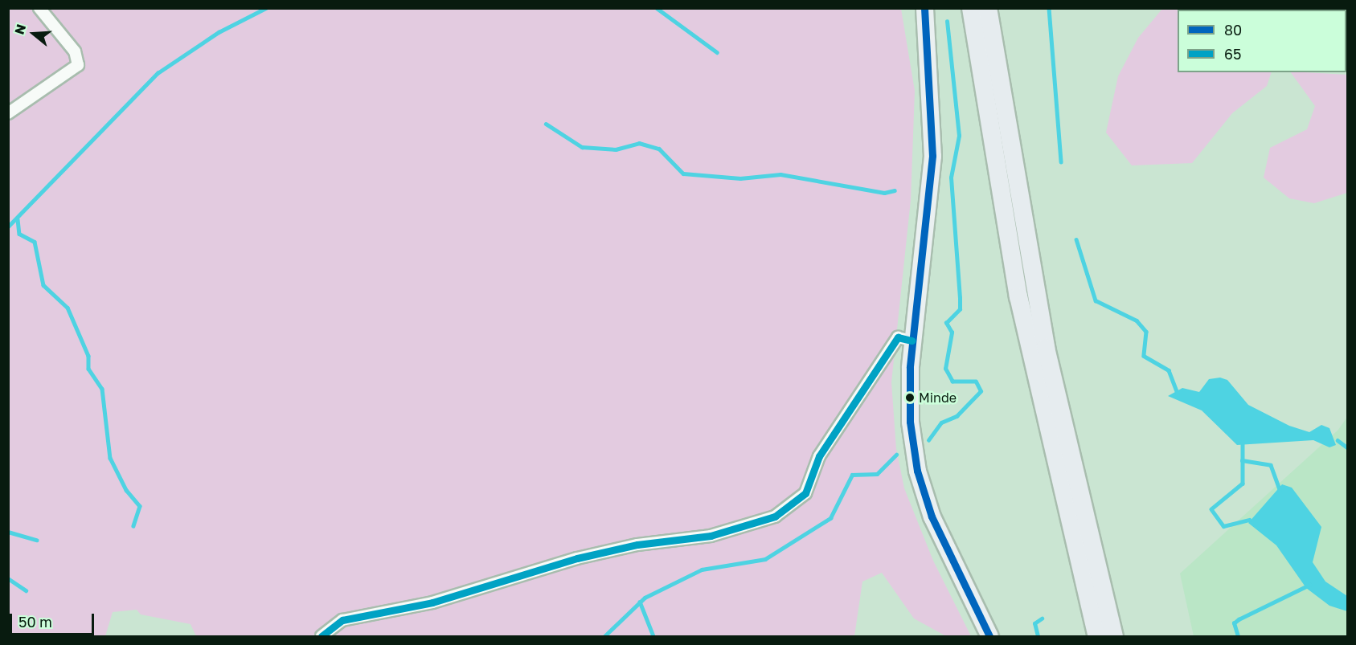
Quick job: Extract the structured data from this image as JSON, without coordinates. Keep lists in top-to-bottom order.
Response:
{
  "places": ["Minde"],
  "lines": ["transit line 80", "transit line 65"],
  "legend": ["80", "65"],
  "scale_bar": "50 m",
  "north": "left"
}
